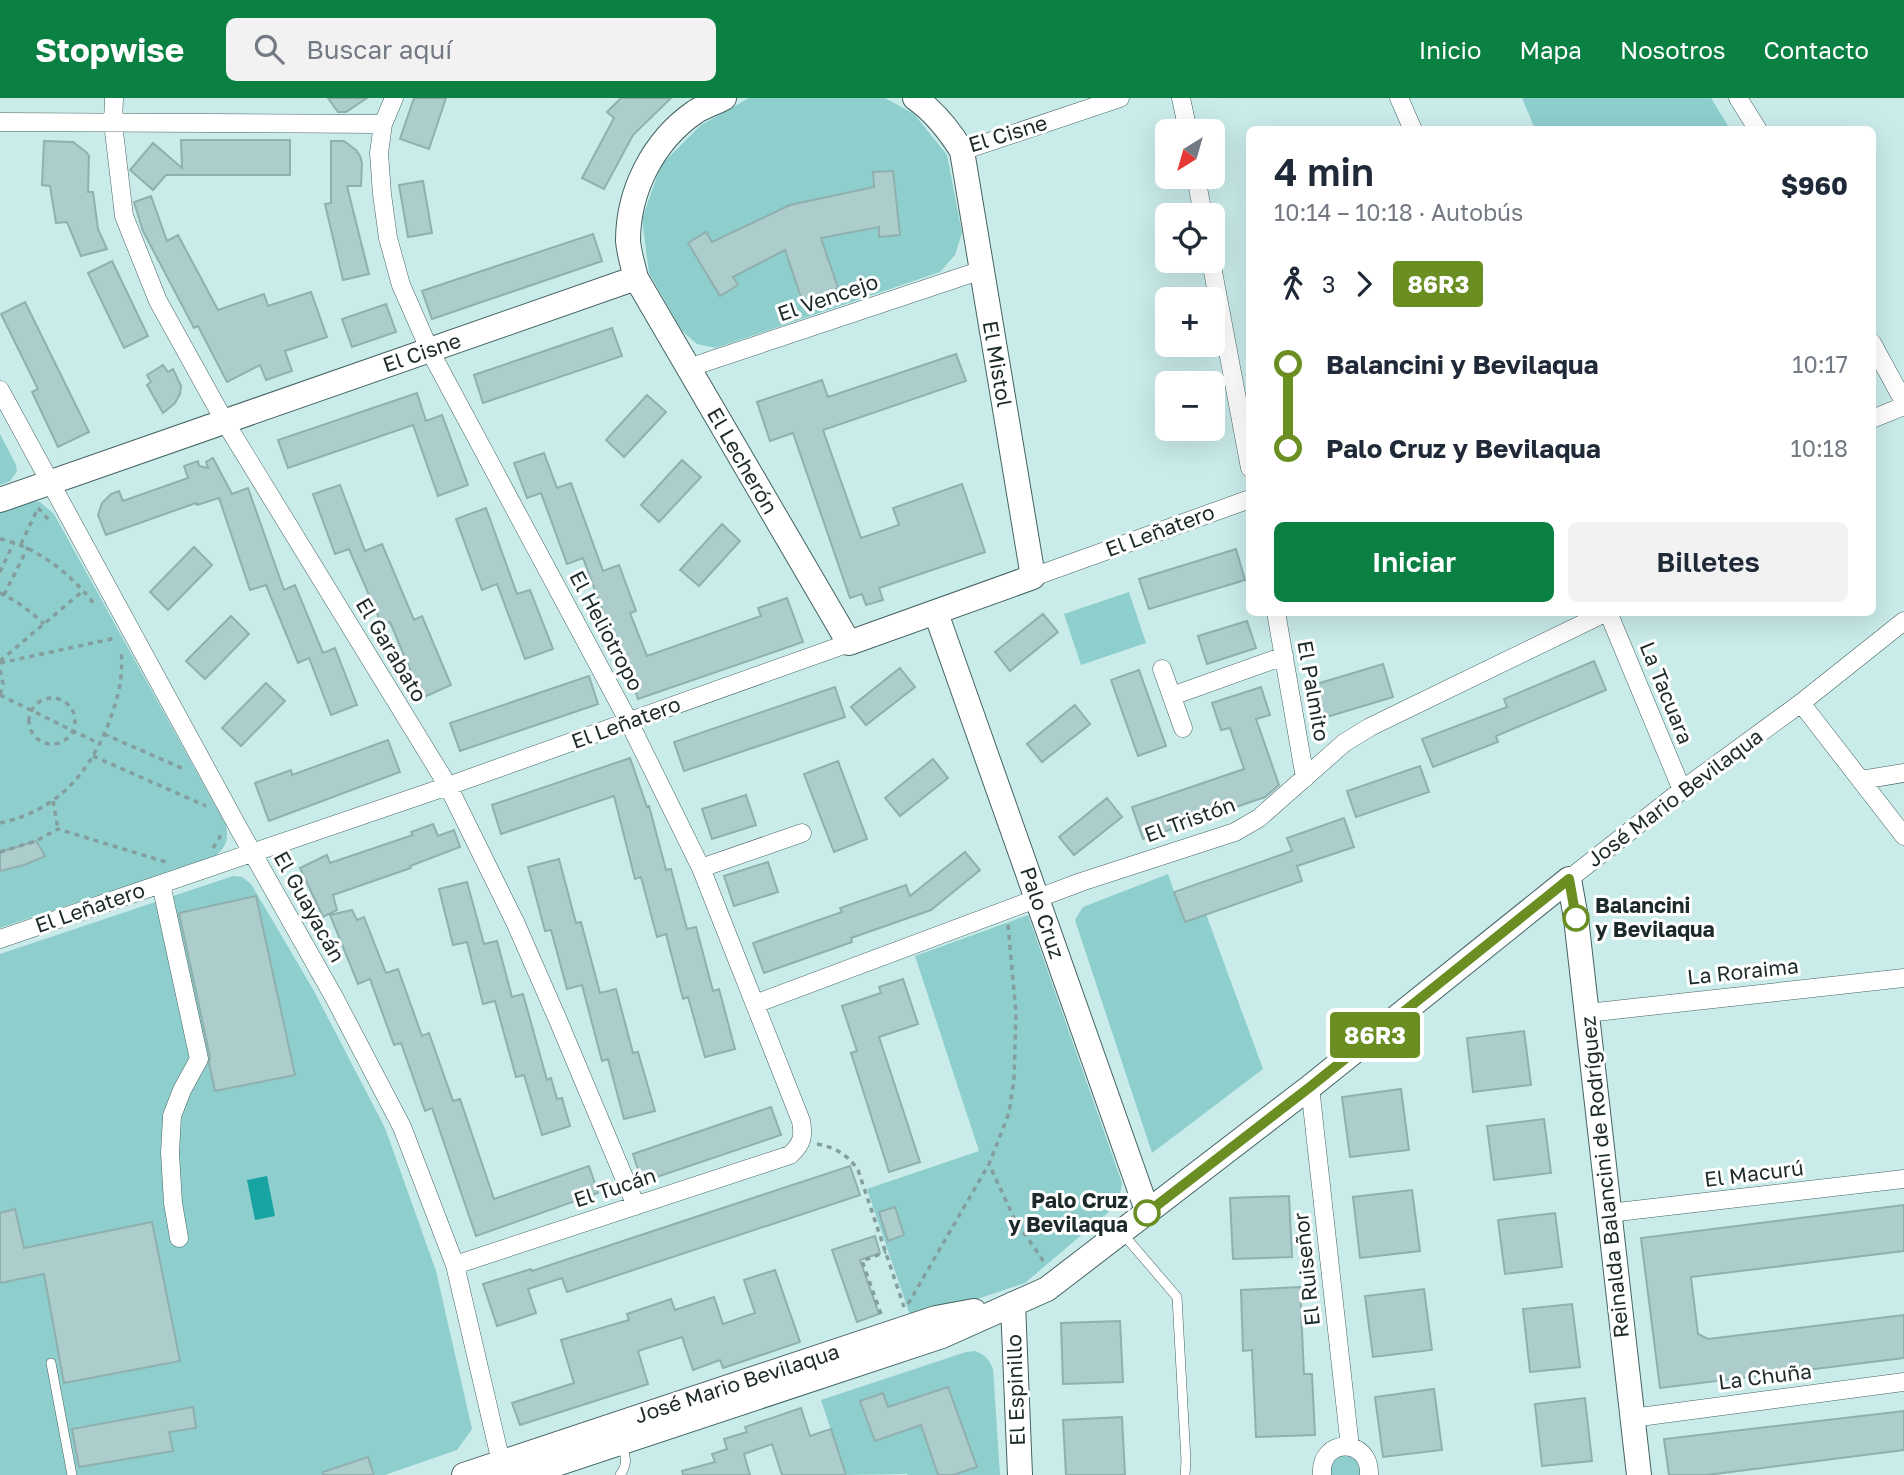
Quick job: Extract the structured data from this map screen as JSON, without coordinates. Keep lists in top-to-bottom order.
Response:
{
  "streets": {
    "street": [
      "El Cisne",
      "El Vencejo",
      "El Mistol",
      "El Lecherón",
      "El Leñatero",
      "El Heliotropo",
      "El Garabato",
      "El Palmito",
      "La Tacuara",
      "José Mario Bevilaqua",
      "El Tristón",
      "El Guayacán",
      "Palo Cruz",
      "La Roraima",
      "El Macurú",
      "Reinalda Balancini de Rodríguez",
      "El Tucán",
      "El Ruiseñor",
      "La Chuña",
      "El Espinillo"
    ]
  },
  "crossings": [
    ["El Cisne", "El Mistol"],
    ["El Cisne", "El Lecherón"],
    ["El Cisne", "El Heliotropo"],
    ["El Cisne", "El Garabato"],
    ["El Cisne", "El Guayacán"],
    ["El Vencejo", "El Mistol"],
    ["El Vencejo", "El Lecherón"],
    ["El Mistol", "El Leñatero"],
    ["El Lecherón", "El Leñatero"],
    ["El Leñatero", "El Heliotropo"],
    ["El Leñatero", "El Garabato"],
    ["El Leñatero", "El Guayacán"],
    ["El Leñatero", "Palo Cruz"],
    ["El Heliotropo", "El Tristón"],
    ["El Heliotropo", "El Tucán"],
    ["El Garabato", "El Tucán"],
    ["El Palmito", "El Tristón"],
    ["La Tacuara", "José Mario Bevilaqua"],
    ["José Mario Bevilaqua", "El Guayacán"],
    ["José Mario Bevilaqua", "Palo Cruz"],
    ["José Mario Bevilaqua", "Reinalda Balancini de Rodríguez"],
    ["José Mario Bevilaqua", "El Ruiseñor"],
    ["José Mario Bevilaqua", "El Espinillo"],
    ["El Tristón", "Palo Cruz"],
    ["El Guayacán", "El Tucán"],
    ["La Roraima", "Reinalda Balancini de Rodríguez"],
    ["El Macurú", "Reinalda Balancini de Rodríguez"],
    ["Reinalda Balancini de Rodríguez", "La Chuña"]
  ],
  "places": ["Balancini y Bevilaqua", "Palo Cruz y Bevilaqua"],
  "lines": ["bus line 86R3"],
  "north": "bottom left",
  "page": {
    "header": "Stopwise",
    "search": "Buscar aquí",
    "nav": [
      "Inicio",
      "Mapa",
      "Nosotros",
      "Contacto"
    ],
    "on_map": "86R3",
    "map_buttons": ["+", "−"],
    "heading": ["4 min", "10:14 – 10:18 · Autobús", "$960"],
    "legs": ["3", "86R3"],
    "list": [
      {
        "name": "Balancini y Bevilaqua",
        "value": "10:17"
      },
      {
        "name": "Palo Cruz y Bevilaqua",
        "value": "10:18"
      }
    ],
    "buttons": ["Iniciar", "Billetes"]
  }
}
